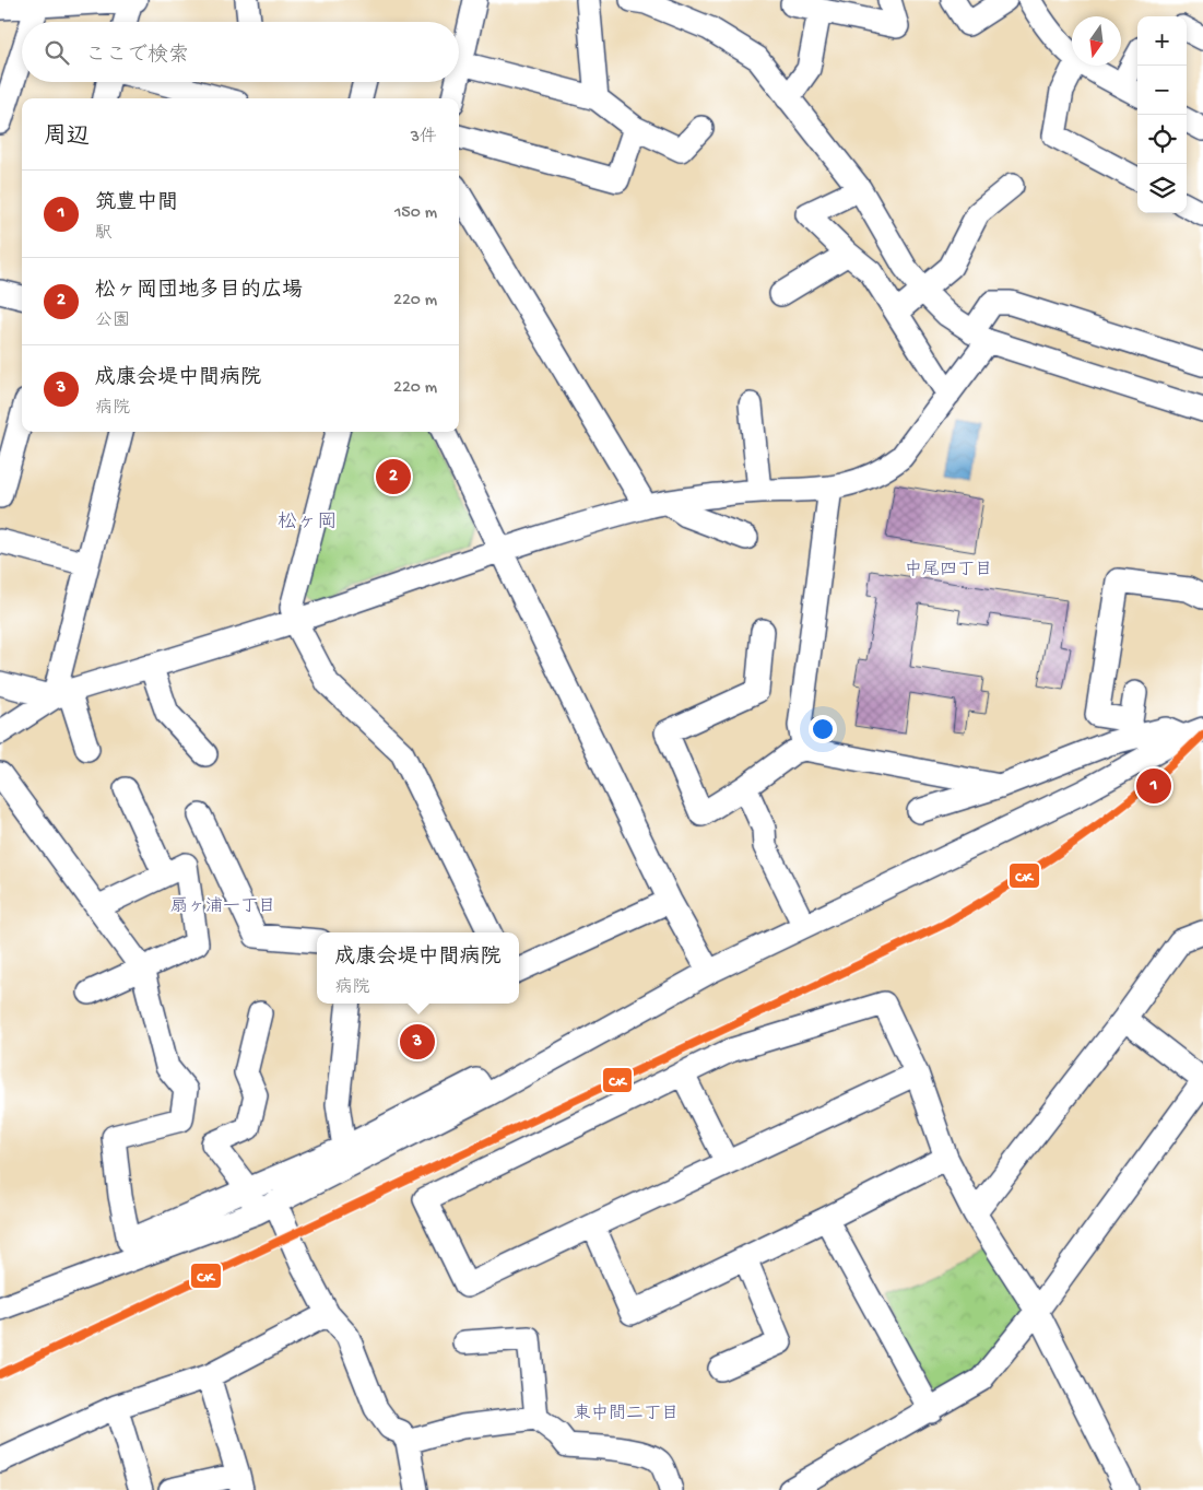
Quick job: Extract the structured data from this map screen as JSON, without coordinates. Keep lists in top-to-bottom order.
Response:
{
  "districts": [
    "松ヶ岡",
    "中尾四丁目",
    "扇ヶ浦一丁目",
    "東中間二丁目"
  ],
  "lines": ["transit line CK"],
  "north": "bottom",
  "page": {
    "map_buttons": ["+", "−"],
    "search": "ここで検索",
    "heading": ["周辺", "3件"],
    "list": [
      {
        "mark": "1",
        "name": "筑豊中間",
        "note": "駅",
        "value": "150 m"
      },
      {
        "mark": "2",
        "name": "松ヶ岡団地多目的広場",
        "note": "公園",
        "value": "220 m"
      },
      {
        "mark": "3",
        "name": "成康会堤中間病院",
        "note": "病院",
        "value": "220 m"
      }
    ],
    "pins": ["2", "1", "3"],
    "popup": ["成康会堤中間病院", "病院"]
  }
}
